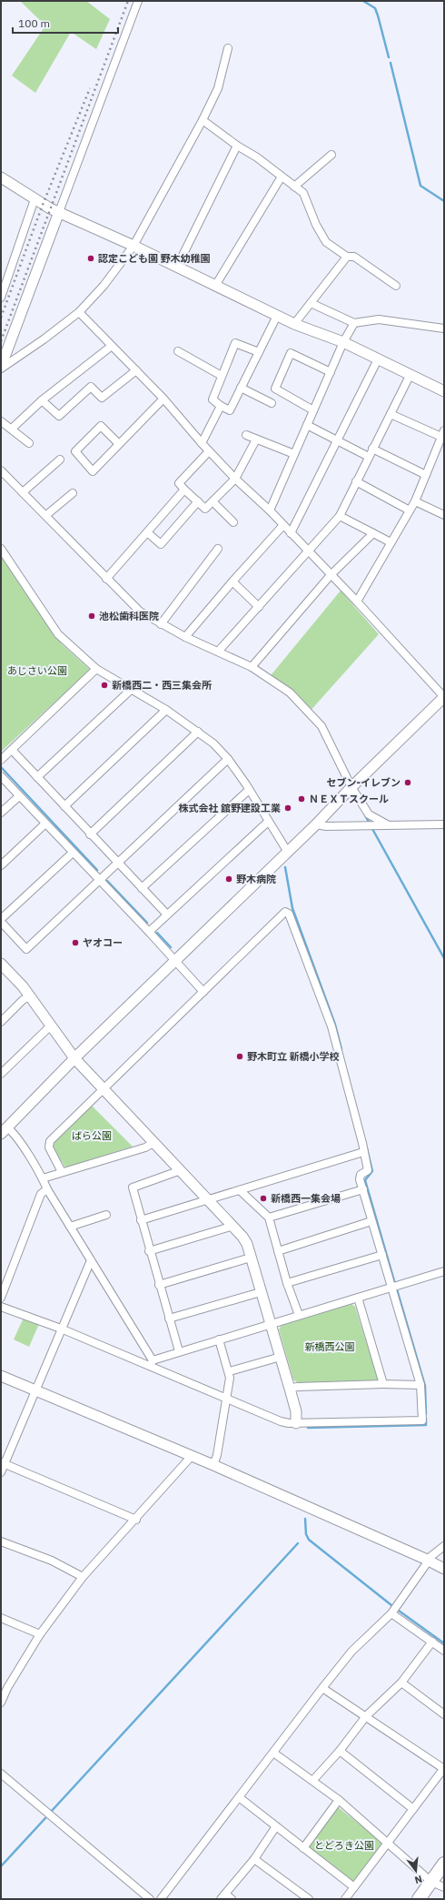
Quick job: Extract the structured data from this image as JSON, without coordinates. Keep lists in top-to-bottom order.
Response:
{
  "parks": [
    "あじさい公園",
    "ばら公園",
    "新橋西公園",
    "とどろき公園"
  ],
  "places": [
    "認定こども園 野木幼稚園",
    "池松歯科医院",
    "新橋西二・西三集会所",
    "セブン-イレブン",
    "ＮＥＸＴスクール",
    "株式会社 舘野建設工業",
    "野木病院",
    "ヤオコー",
    "野木町立 新橋小学校",
    "新橋西一集会場"
  ],
  "scale_bar": "100 m",
  "north": "bottom"
}
